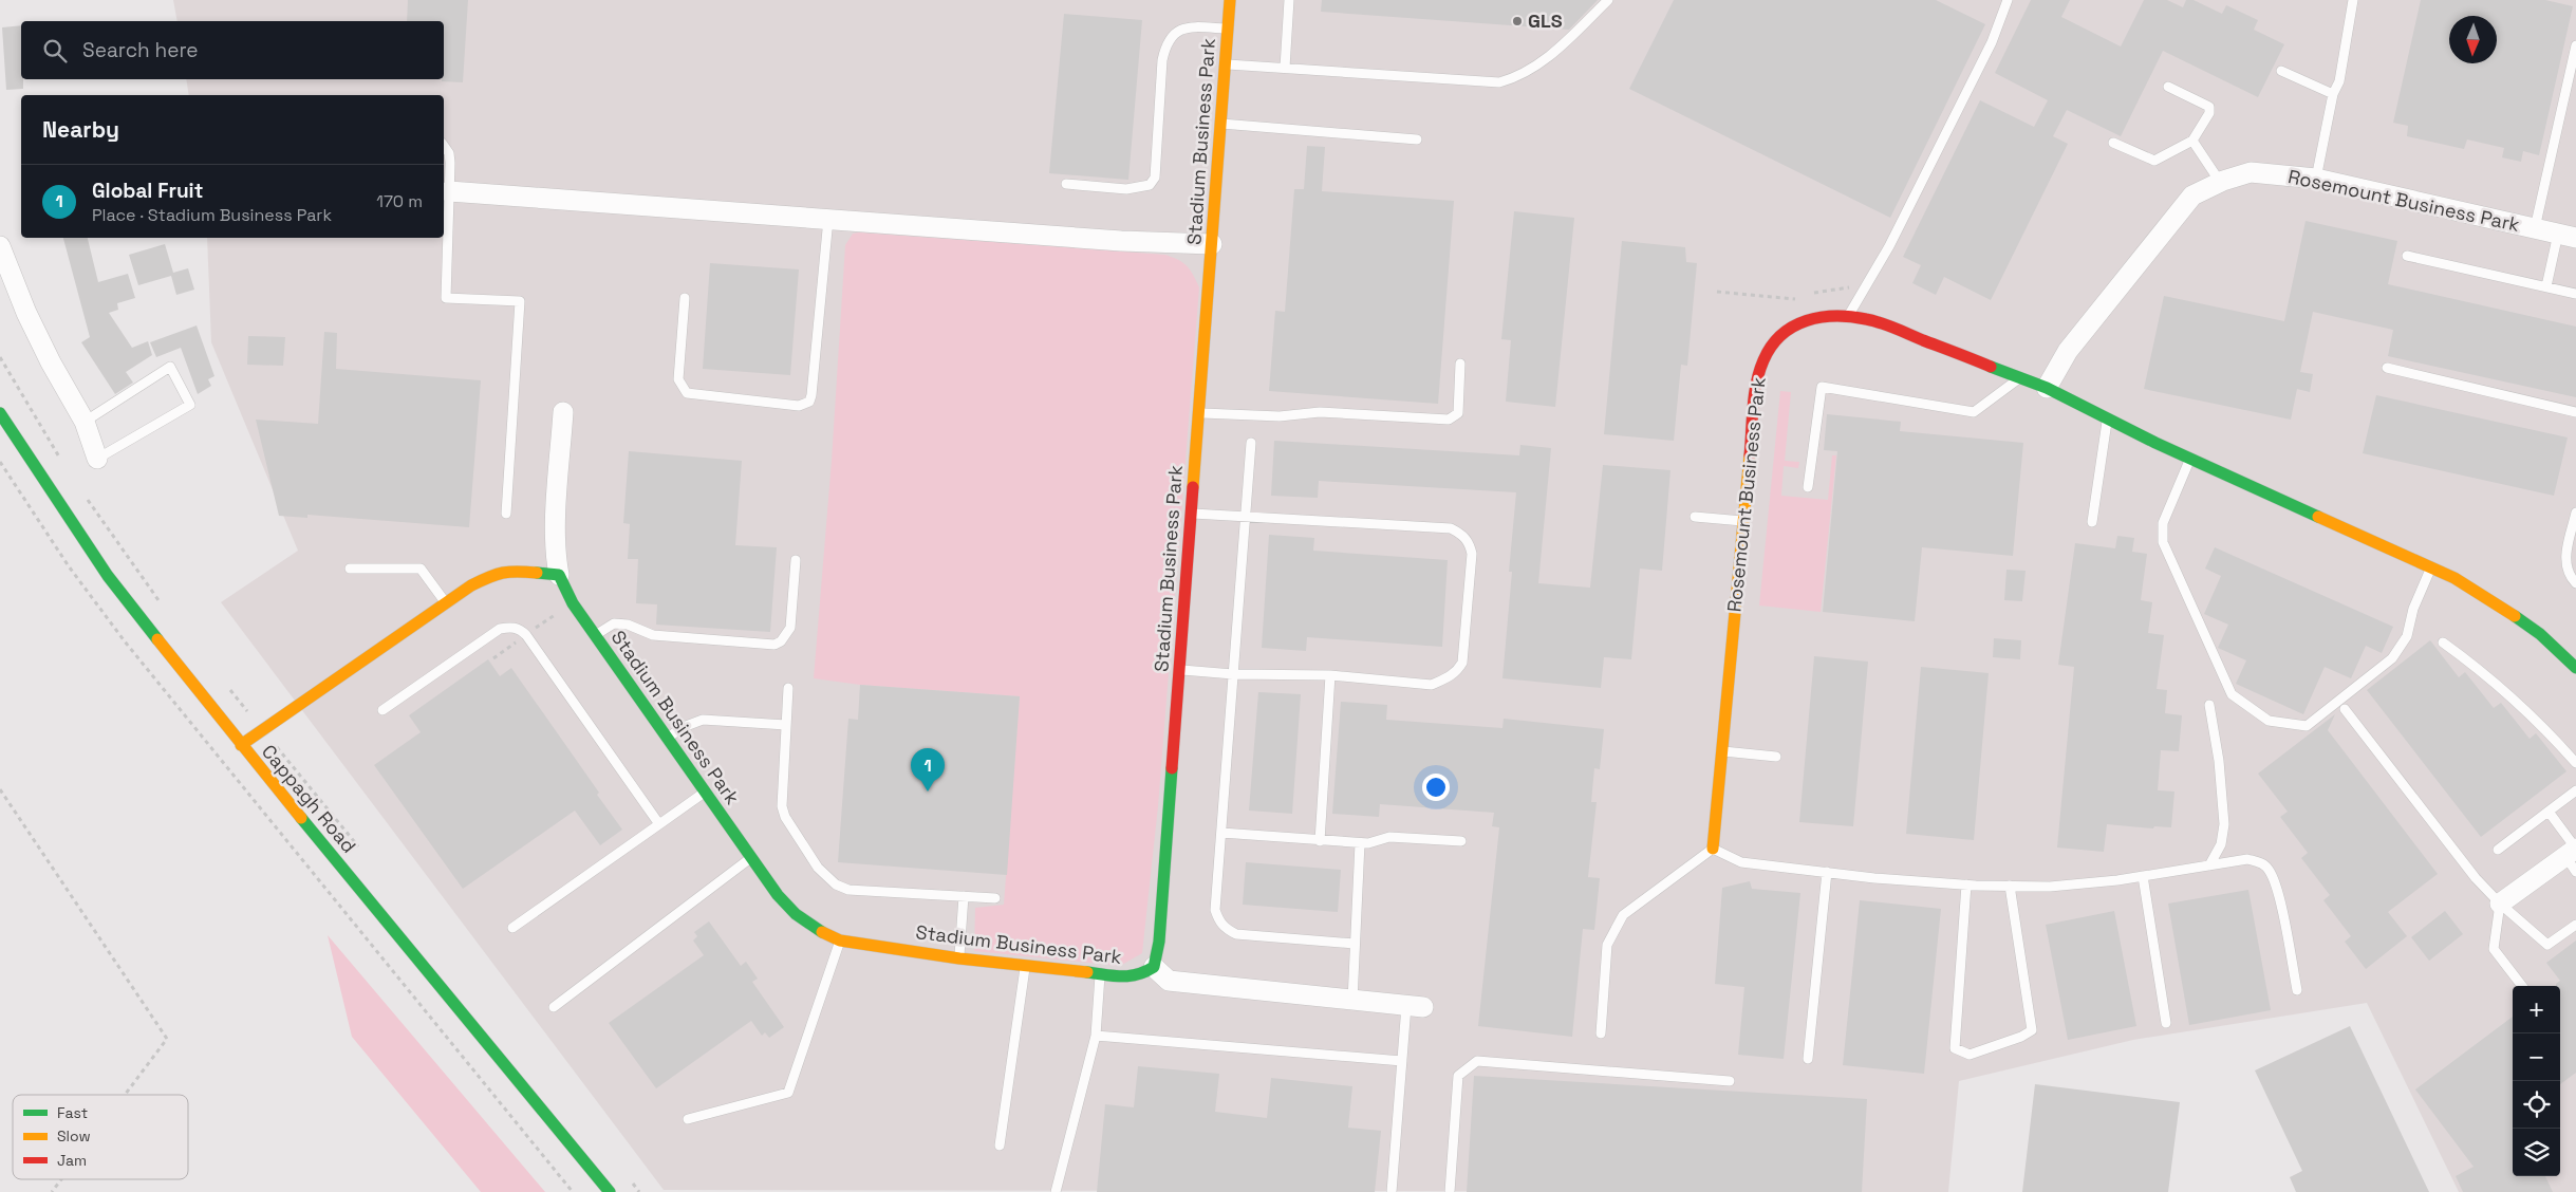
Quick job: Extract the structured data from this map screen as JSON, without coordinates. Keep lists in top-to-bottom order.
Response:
{
  "streets": {
    "street": ["Stadium Business Park", "Rosemount Business Park", "Cappagh Road"]
  },
  "places": ["GLS"],
  "legend": ["Fast", "Slow", "Jam"],
  "north": "bottom",
  "page": {
    "search": "Search here",
    "heading": "Nearby",
    "list": [
      {
        "mark": "1",
        "name": "Global Fruit",
        "note": "Place · Stadium Business Park",
        "value": "170 m"
      }
    ],
    "pins": "1",
    "map_buttons": ["+", "−"]
  }
}
